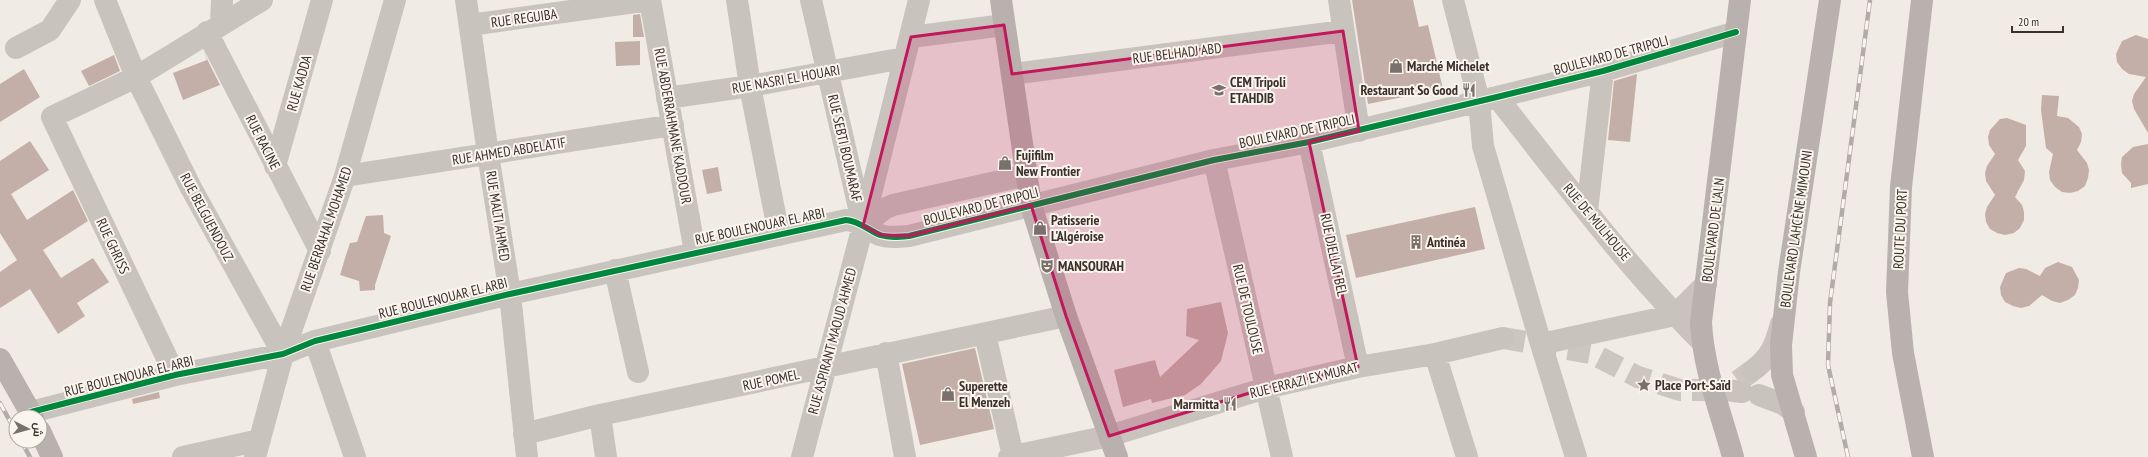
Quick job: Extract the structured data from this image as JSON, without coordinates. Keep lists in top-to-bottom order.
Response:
{
  "streets": {
    "main road": ["BOULEVARD LAHCÈNE MIMOUNI", "ROUTE DU PORT", "BOULEVARD DE L'ALN"],
    "street": [
      "RUE REGUIBA",
      "RUE BELHADJ ABD",
      "BOULEVARD DE TRIPOLI",
      "RUE NASRI EL HOUARI",
      "RUE KADDA",
      "RUE ABDERRAHMANE KADDOUR",
      "RUE RACINE",
      "RUE SEBTI BOUMARAF",
      "RUE AHMED ABDELATIF",
      "RUE MALTI AHMED",
      "RUE BELGUENDOUZ",
      "RUE DE MULHOUSE",
      "RUE BOULENOUAR EL ARBI",
      "RUE BERRAHAL MOHAMED",
      "RUE GHRISS",
      "RUE DJELLAT BEL",
      "RUE DE TOULOUSE",
      "RUE ASPIRANT MAOUD AHMED",
      "RUE POMEL",
      "RUE ERRAZI EX MURAT"
    ]
  },
  "crossings": [
    ["RUE REGUIBA", "RUE ABDERRAHMANE KADDOUR"],
    ["RUE REGUIBA", "RUE MALTI AHMED"],
    ["BOULEVARD DE TRIPOLI", "RUE SEBTI BOUMARAF"],
    ["BOULEVARD DE TRIPOLI", "RUE DE MULHOUSE"],
    ["BOULEVARD DE TRIPOLI", "RUE BOULENOUAR EL ARBI"],
    ["BOULEVARD DE TRIPOLI", "BOULEVARD DE L'ALN"],
    ["BOULEVARD DE TRIPOLI", "RUE DJELLAT BEL"],
    ["BOULEVARD DE TRIPOLI", "RUE DE TOULOUSE"],
    ["BOULEVARD DE TRIPOLI", "RUE ASPIRANT MAOUD AHMED"],
    ["RUE NASRI EL HOUARI", "RUE ABDERRAHMANE KADDOUR"],
    ["RUE NASRI EL HOUARI", "RUE SEBTI BOUMARAF"],
    ["RUE NASRI EL HOUARI", "RUE ASPIRANT MAOUD AHMED"],
    ["RUE KADDA", "RUE RACINE"],
    ["RUE ABDERRAHMANE KADDOUR", "RUE AHMED ABDELATIF"],
    ["RUE ABDERRAHMANE KADDOUR", "RUE BOULENOUAR EL ARBI"],
    ["RUE RACINE", "RUE BERRAHAL MOHAMED"],
    ["RUE SEBTI BOUMARAF", "RUE BOULENOUAR EL ARBI"],
    ["RUE SEBTI BOUMARAF", "RUE ASPIRANT MAOUD AHMED"],
    ["RUE AHMED ABDELATIF", "RUE MALTI AHMED"],
    ["RUE AHMED ABDELATIF", "RUE BERRAHAL MOHAMED"],
    ["RUE MALTI AHMED", "RUE BOULENOUAR EL ARBI"],
    ["RUE MALTI AHMED", "RUE POMEL"],
    ["RUE BELGUENDOUZ", "RUE BOULENOUAR EL ARBI"],
    ["RUE BELGUENDOUZ", "RUE BERRAHAL MOHAMED"],
    ["RUE BELGUENDOUZ", "RUE GHRISS"],
    ["RUE DE MULHOUSE", "BOULEVARD DE L'ALN"],
    ["RUE BOULENOUAR EL ARBI", "RUE BERRAHAL MOHAMED"],
    ["RUE BOULENOUAR EL ARBI", "RUE GHRISS"],
    ["RUE BOULENOUAR EL ARBI", "RUE ASPIRANT MAOUD AHMED"],
    ["RUE DJELLAT BEL", "RUE ERRAZI EX MURAT"],
    ["RUE DE TOULOUSE", "RUE ERRAZI EX MURAT"],
    ["RUE ASPIRANT MAOUD AHMED", "RUE POMEL"]
  ],
  "places": {
    "shop": [
      "Marché Michelet",
      "Fujifilm New Frontier",
      "Patisserie L'Algéroise",
      "Superette El Menzeh"
    ],
    "school or university": ["CEM Tripoli ETAHDIB"],
    "restaurant": ["Restaurant So Good", "Marmitta"],
    "building": ["Antinéa"],
    "theatre": ["MANSOURAH"],
    "place": ["Place Port-Saïd"]
  },
  "scale_bar": "20 m",
  "north": "right"
}
